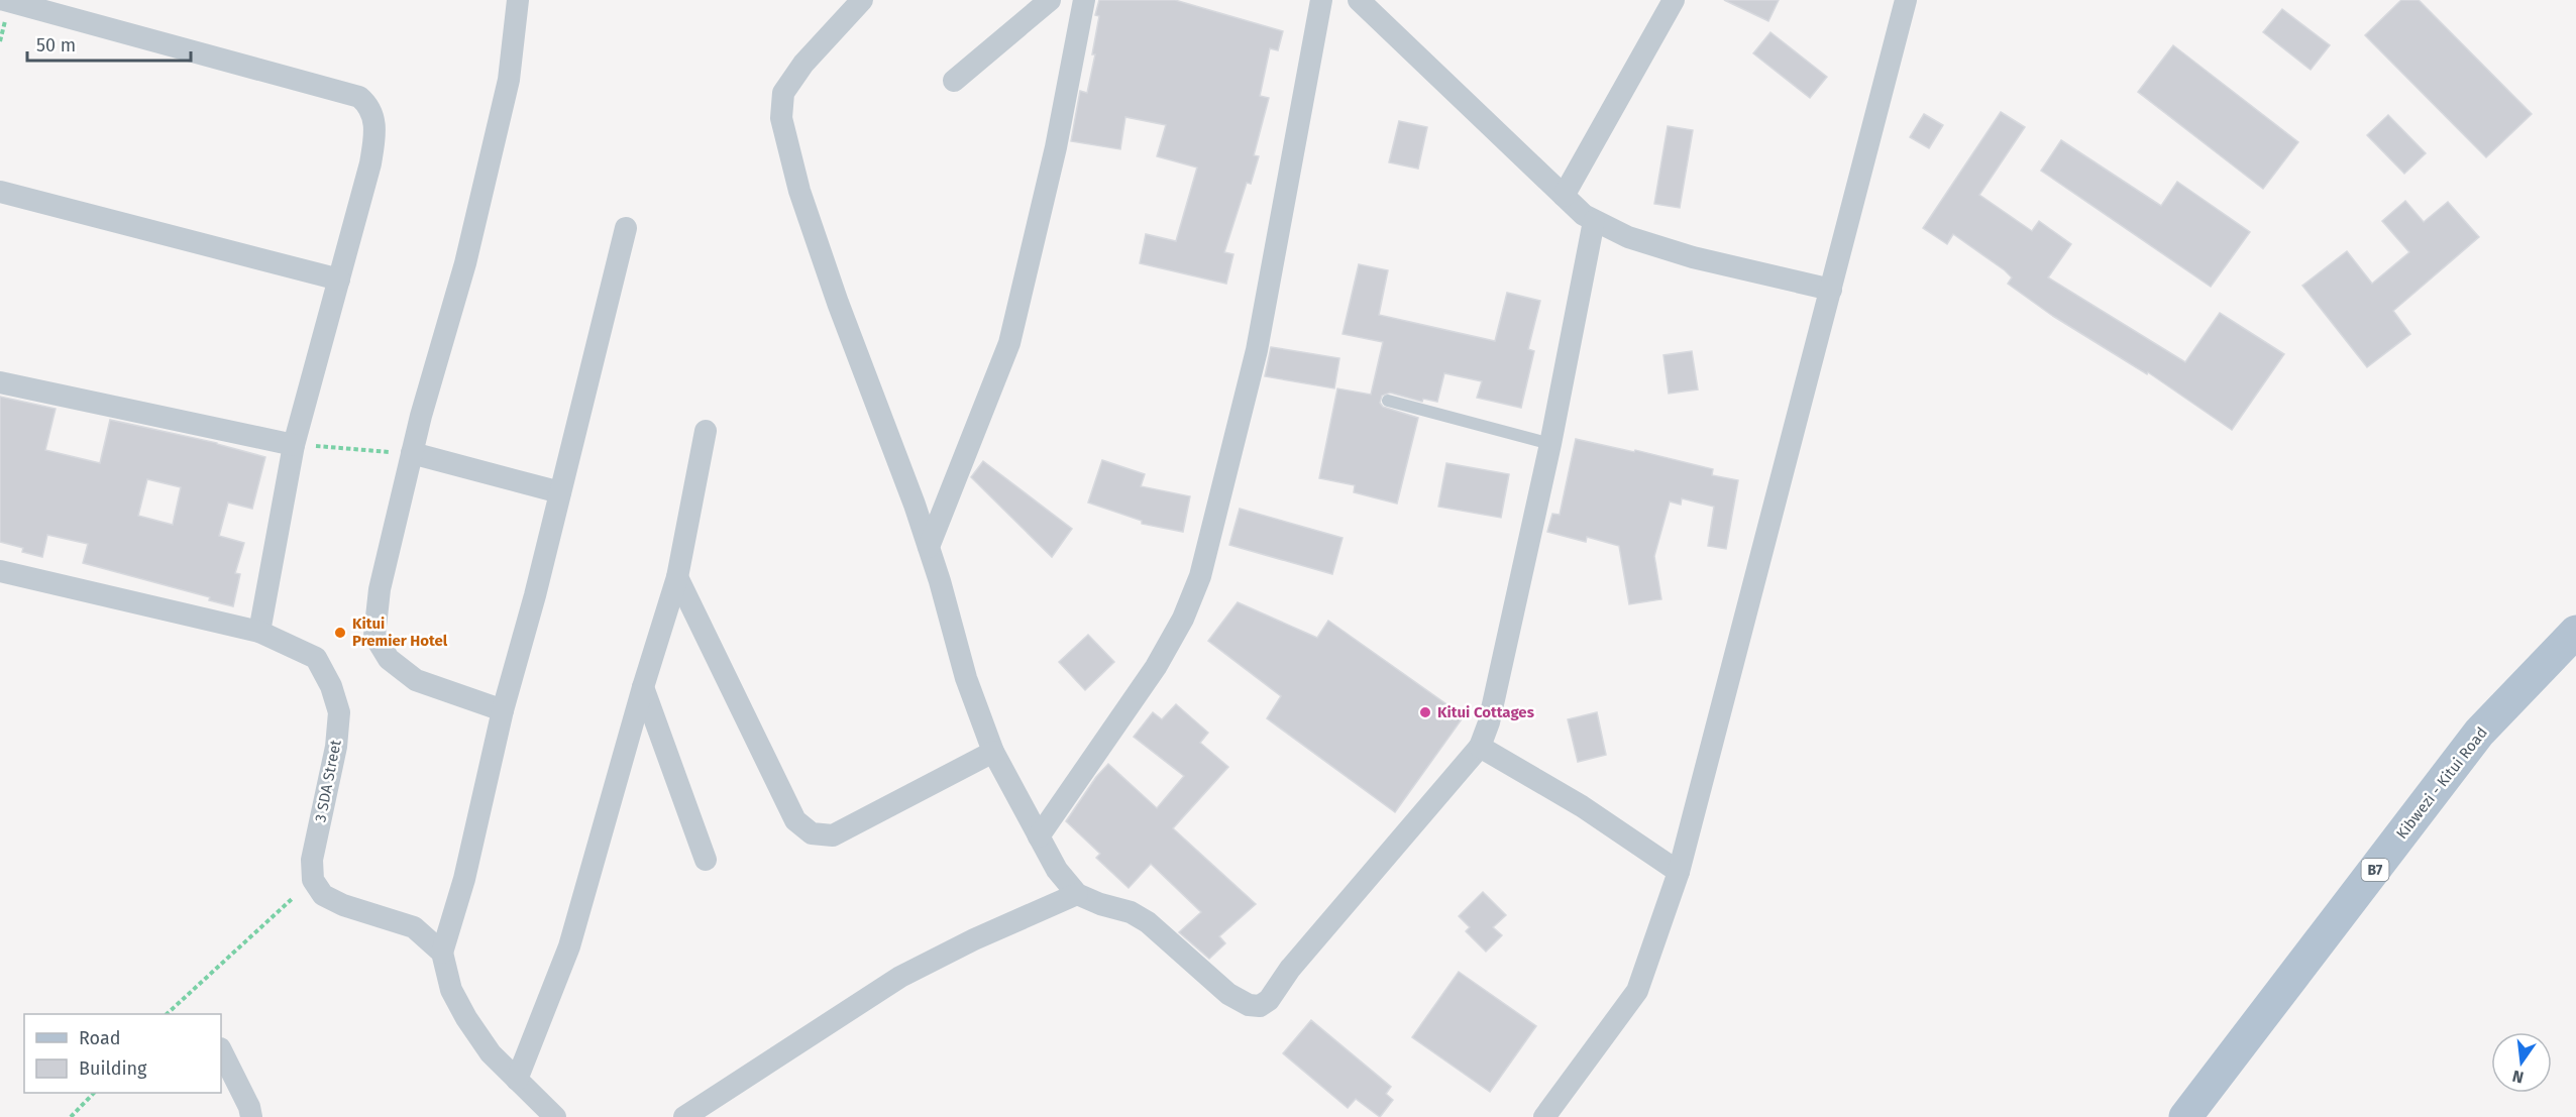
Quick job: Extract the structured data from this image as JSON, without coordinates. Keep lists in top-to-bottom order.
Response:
{
  "streets": {
    "main road": ["Kibwezi - Kitui Road", "B7"],
    "street": ["3 SDA Street"]
  },
  "places": ["Kitui Premier Hotel", "Kitui Cottages"],
  "legend": ["Road", "Building"],
  "scale_bar": "50 m",
  "north": "bottom"
}
